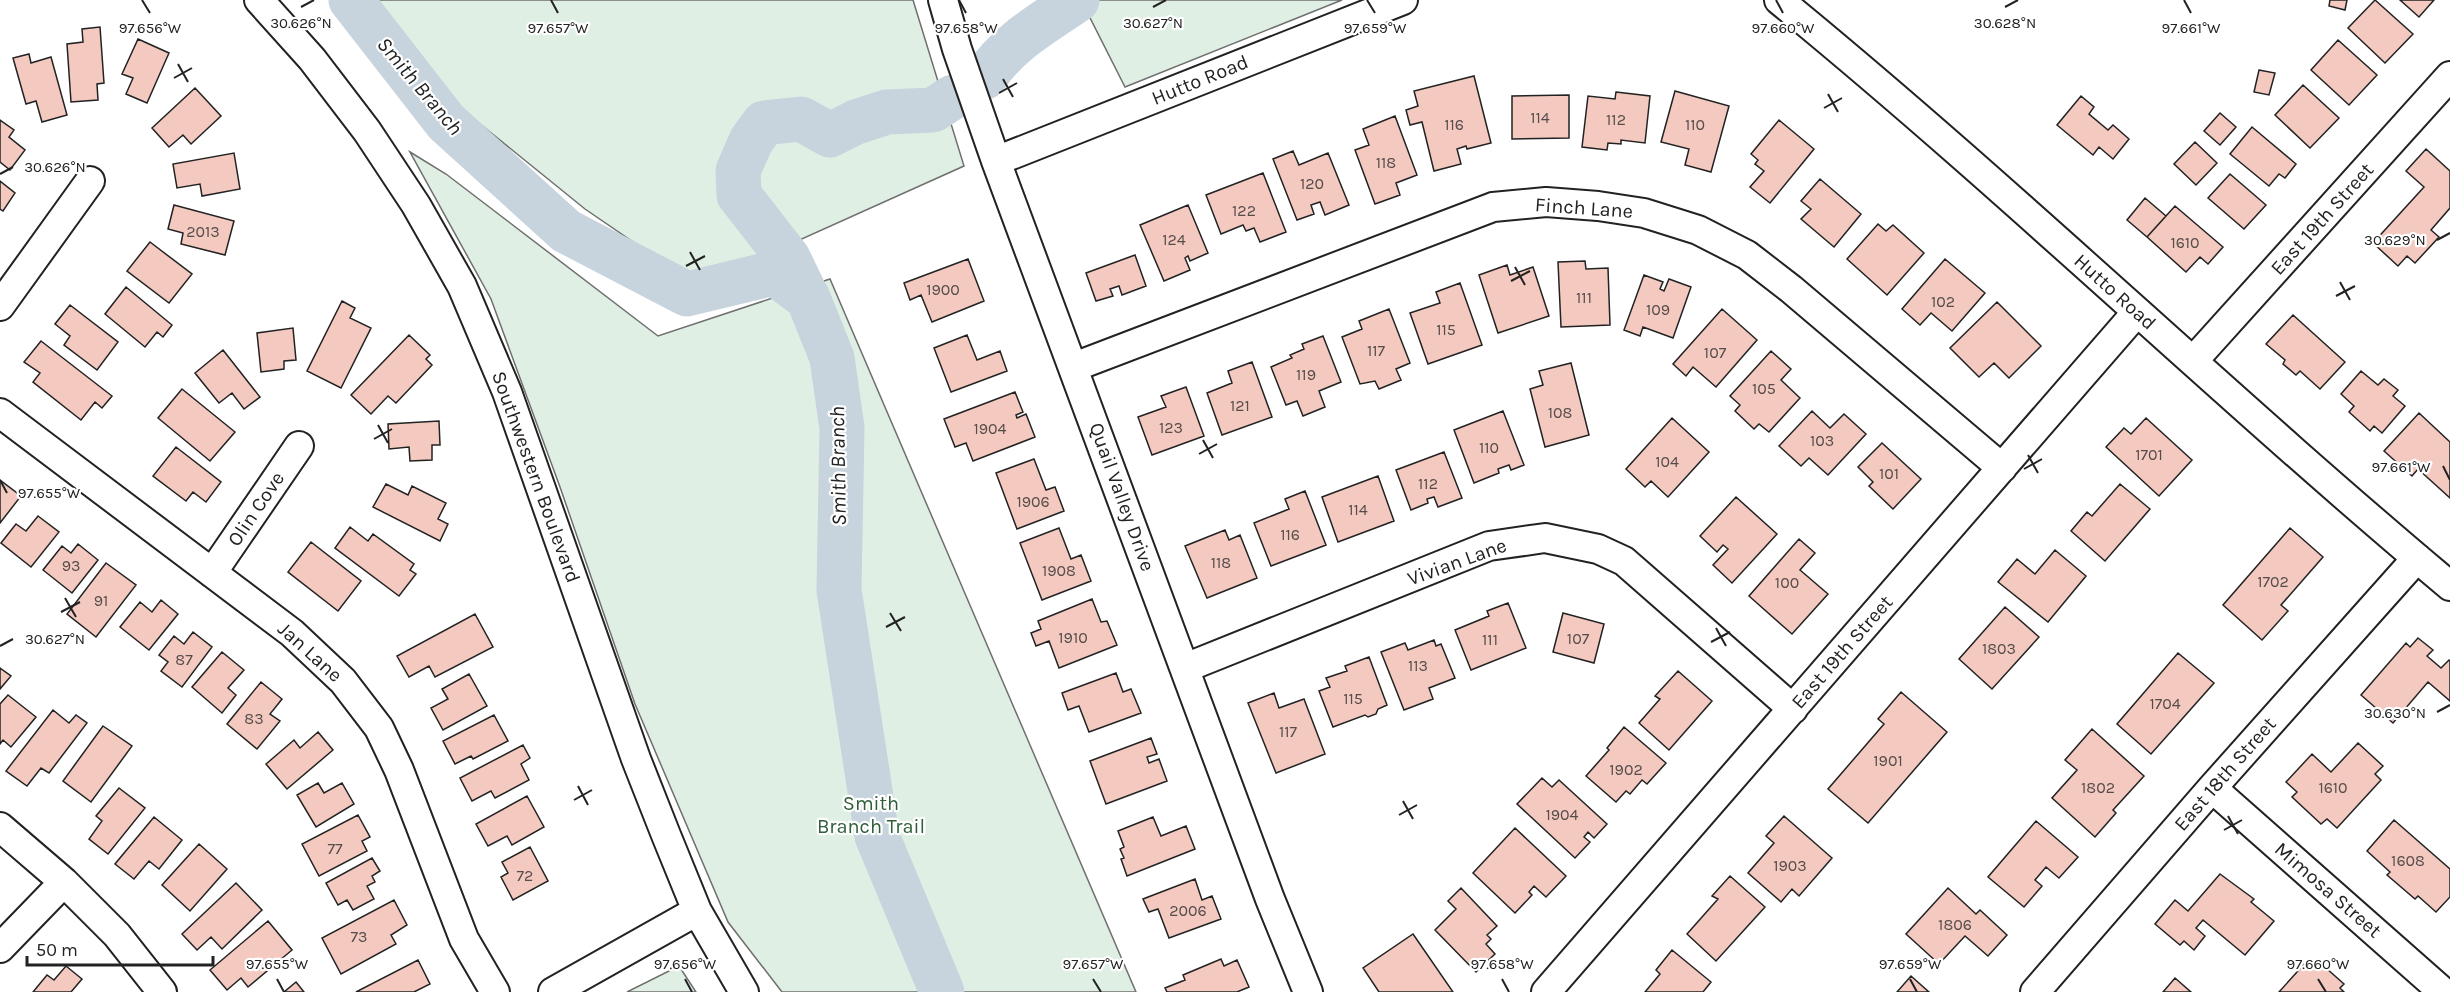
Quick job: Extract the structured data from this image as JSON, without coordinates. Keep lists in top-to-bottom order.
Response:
{
  "streets": {
    "street": [
      "Hutto Road",
      "Finch Lane",
      "East 19th Street",
      "Southwestern Boulevard",
      "Quail Valley Drive",
      "Olin Cove",
      "Vivian Lane",
      "Jan Lane",
      "East 18th Street",
      "Mimosa Street"
    ]
  },
  "crossings": [
    ["Hutto Road", "East 19th Street"],
    ["Hutto Road", "Quail Valley Drive"],
    ["Hutto Road", "East 18th Street"],
    ["Finch Lane", "East 19th Street"],
    ["Finch Lane", "Quail Valley Drive"],
    ["East 19th Street", "Vivian Lane"],
    ["Quail Valley Drive", "Vivian Lane"],
    ["Olin Cove", "Jan Lane"],
    ["East 18th Street", "Mimosa Street"]
  ],
  "water": ["Smith Branch"],
  "parks": ["Smith Branch Trail"],
  "house_numbers": [
    "114",
    "112",
    "116",
    "110",
    "118",
    "120",
    "122",
    "2013",
    "124",
    "1610",
    "1900",
    "111",
    "102",
    "109",
    "115",
    "117",
    "107",
    "119",
    "105",
    "121",
    "108",
    "123",
    "1904",
    "103",
    "110",
    "1701",
    "104",
    "101",
    "112",
    "1906",
    "114",
    "116",
    "118",
    "93",
    "1908",
    "1702",
    "100",
    "91",
    "1910",
    "107",
    "111",
    "1803",
    "87",
    "113",
    "115",
    "1704",
    "83",
    "117",
    "1901",
    "1902",
    "1802",
    "1610",
    "1904",
    "77",
    "1608",
    "1903",
    "72",
    "2006",
    "1806",
    "73"
  ],
  "scale_bar": "50 m",
  "coordinates": [
    "30.626°N",
    "30.627°N",
    "30.628°N",
    "97.656°W",
    "97.657°W",
    "97.658°W",
    "97.659°W",
    "97.660°W",
    "97.661°W",
    "30.629°N",
    "97.655°W",
    "30.630°N"
  ]
}
